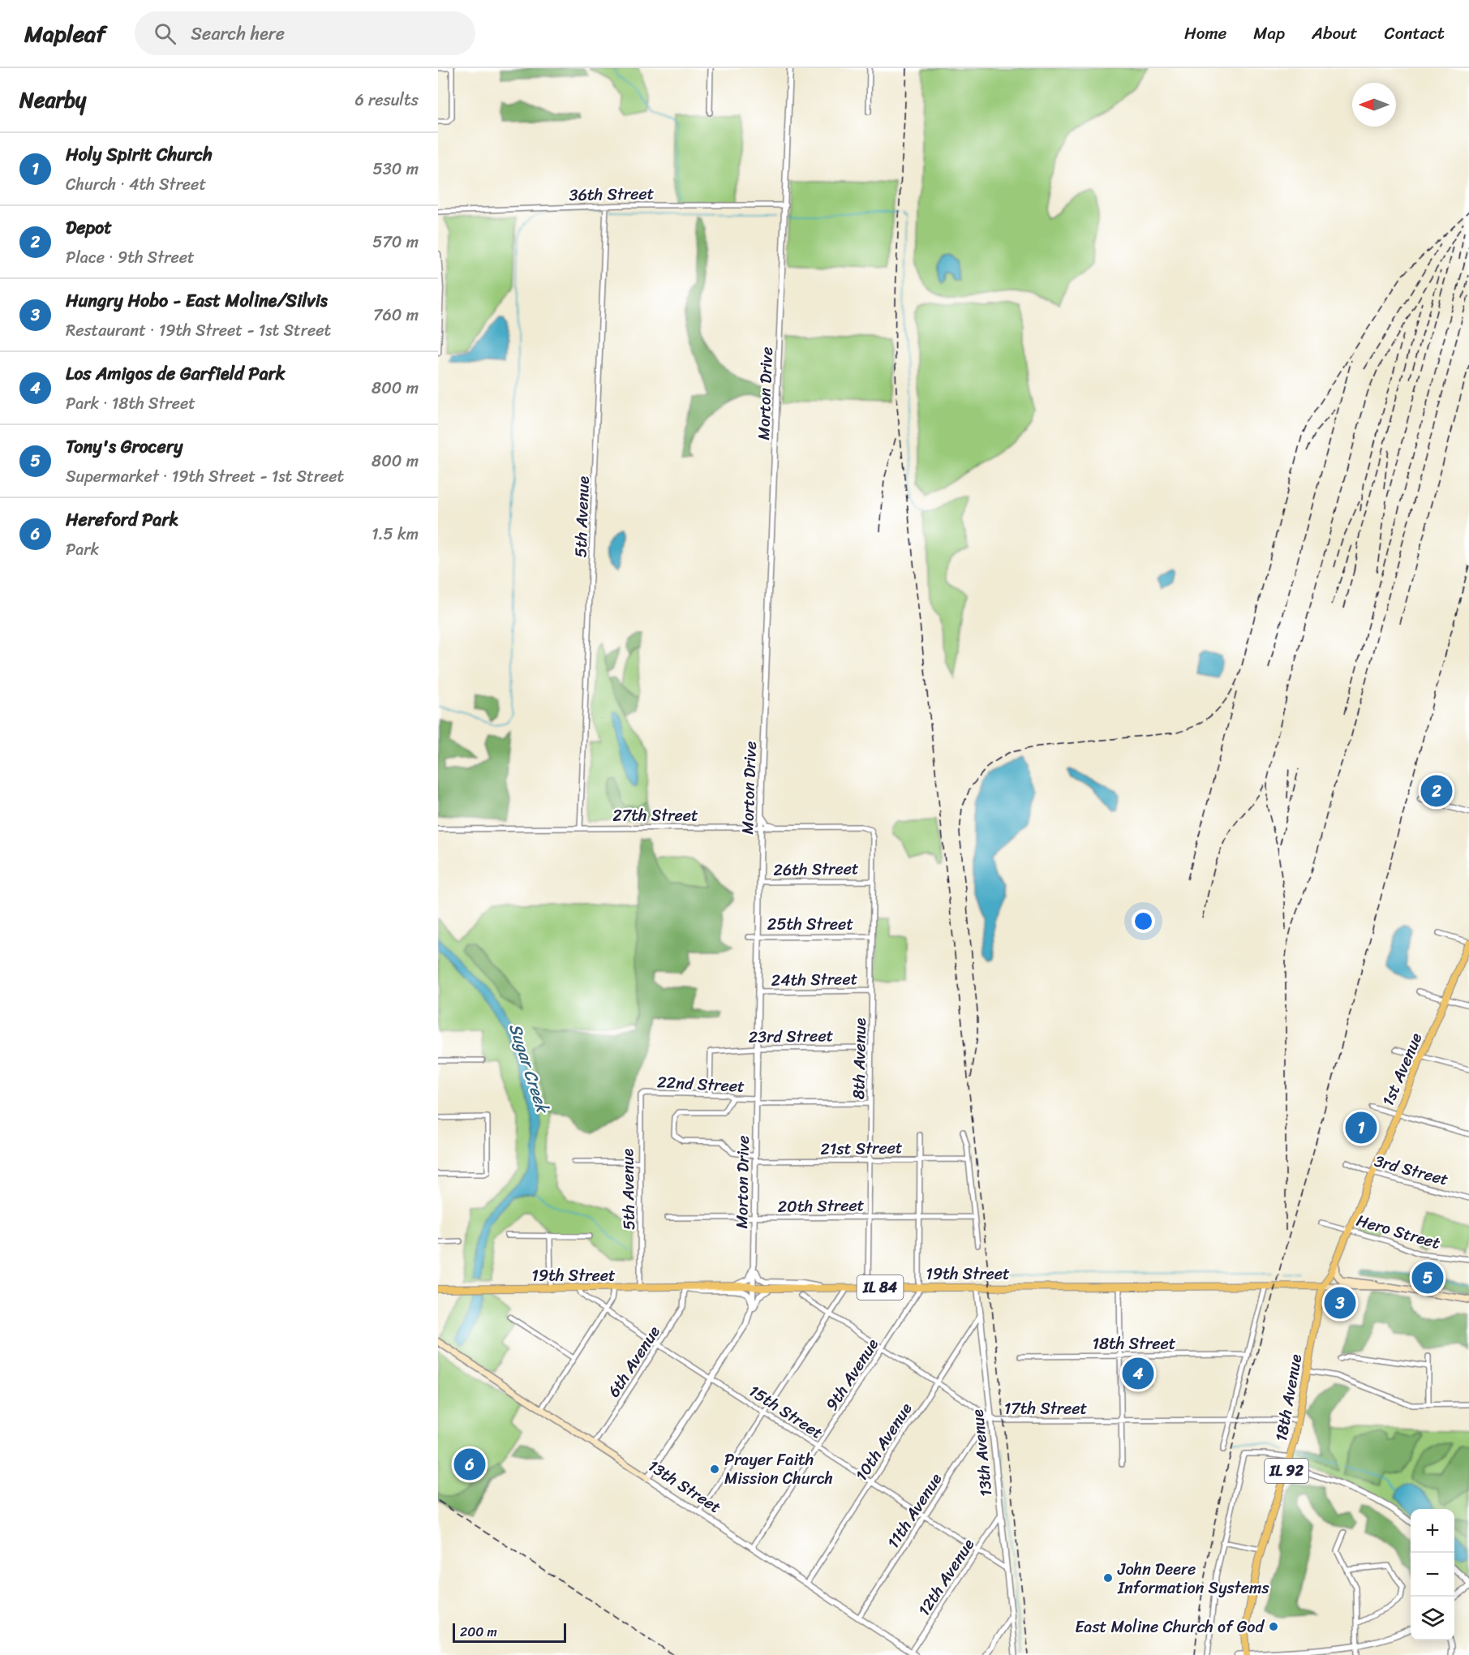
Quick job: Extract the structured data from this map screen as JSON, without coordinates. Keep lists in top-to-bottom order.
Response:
{
  "streets": {
    "main road": [
      "1st Avenue",
      "19th Street",
      "IL 84",
      "18th Avenue",
      "IL 92",
      "13th Street"
    ],
    "street": [
      "36th Street",
      "Morton Drive",
      "5th Avenue",
      "27th Street",
      "26th Street",
      "25th Street",
      "24th Street",
      "23rd Street",
      "8th Avenue",
      "22nd Street",
      "21st Street",
      "3rd Street",
      "20th Street",
      "Hero Street",
      "18th Street",
      "6th Avenue",
      "9th Avenue",
      "17th Street",
      "15th Street",
      "10th Avenue",
      "13th Avenue",
      "11th Avenue",
      "12th Avenue"
    ]
  },
  "crossings": [
    ["36th Street", "Morton Drive"],
    ["36th Street", "5th Avenue"],
    ["Morton Drive", "27th Street"],
    ["Morton Drive", "26th Street"],
    ["Morton Drive", "25th Street"],
    ["Morton Drive", "24th Street"],
    ["Morton Drive", "23rd Street"],
    ["Morton Drive", "22nd Street"],
    ["Morton Drive", "21st Street"],
    ["Morton Drive", "20th Street"],
    ["Morton Drive", "19th Street"],
    ["Morton Drive", "15th Street"],
    ["Morton Drive", "13th Street"],
    ["5th Avenue", "27th Street"],
    ["5th Avenue", "22nd Street"],
    ["5th Avenue", "19th Street"],
    ["27th Street", "8th Avenue"],
    ["26th Street", "8th Avenue"],
    ["25th Street", "8th Avenue"],
    ["24th Street", "8th Avenue"],
    ["23rd Street", "8th Avenue"],
    ["23rd Street", "22nd Street"],
    ["8th Avenue", "22nd Street"],
    ["8th Avenue", "21st Street"],
    ["8th Avenue", "20th Street"],
    ["8th Avenue", "19th Street"],
    ["1st Avenue", "3rd Street"],
    ["1st Avenue", "Hero Street"],
    ["1st Avenue", "19th Street"],
    ["1st Avenue", "18th Avenue"],
    ["22nd Street", "21st Street"],
    ["19th Street", "6th Avenue"],
    ["19th Street", "9th Avenue"],
    ["19th Street", "18th Avenue"],
    ["19th Street", "15th Street"],
    ["19th Street", "13th Avenue"],
    ["6th Avenue", "15th Street"],
    ["6th Avenue", "13th Street"],
    ["9th Avenue", "17th Street"],
    ["9th Avenue", "15th Street"],
    ["9th Avenue", "13th Street"],
    ["18th Avenue", "17th Street"],
    ["17th Street", "10th Avenue"],
    ["17th Street", "13th Avenue"],
    ["17th Street", "11th Avenue"],
    ["15th Street", "10th Avenue"],
    ["15th Street", "13th Avenue"],
    ["15th Street", "11th Avenue"],
    ["15th Street", "12th Avenue"],
    ["10th Avenue", "13th Avenue"],
    ["10th Avenue", "13th Street"],
    ["13th Avenue", "11th Avenue"],
    ["13th Avenue", "12th Avenue"],
    ["13th Street", "11th Avenue"],
    ["13th Street", "12th Avenue"]
  ],
  "water": ["Sugar Creek"],
  "places": ["Prayer Faith Mission Church", "John Deere Information Systems", "East Moline Church of God"],
  "scale_bar": "200 m",
  "north": "left",
  "page": {
    "header": "Mapleaf",
    "search": "Search here",
    "nav": [
      "Home",
      "Map",
      "About",
      "Contact"
    ],
    "heading": ["Nearby", "6 results"],
    "list": [
      {
        "mark": "1",
        "name": "Holy Spirit Church",
        "note": "Church · 4th Street",
        "value": "530 m"
      },
      {
        "mark": "2",
        "name": "Depot",
        "note": "Place · 9th Street",
        "value": "570 m"
      },
      {
        "mark": "3",
        "name": "Hungry Hobo - East Moline/Silvis",
        "note": "Restaurant · 19th Street - 1st Street",
        "value": "760 m"
      },
      {
        "mark": "4",
        "name": "Los Amigos de Garfield Park",
        "note": "Park · 18th Street",
        "value": "800 m"
      },
      {
        "mark": "5",
        "name": "Tony's Grocery",
        "note": "Supermarket · 19th Street - 1st Street",
        "value": "800 m"
      },
      {
        "mark": "6",
        "name": "Hereford Park",
        "note": "Park",
        "value": "1.5 km"
      }
    ],
    "pins": [
      "2",
      "1",
      "5",
      "3",
      "4",
      "6"
    ],
    "map_buttons": ["+", "−"],
    "scale": "200 m"
  }
}
